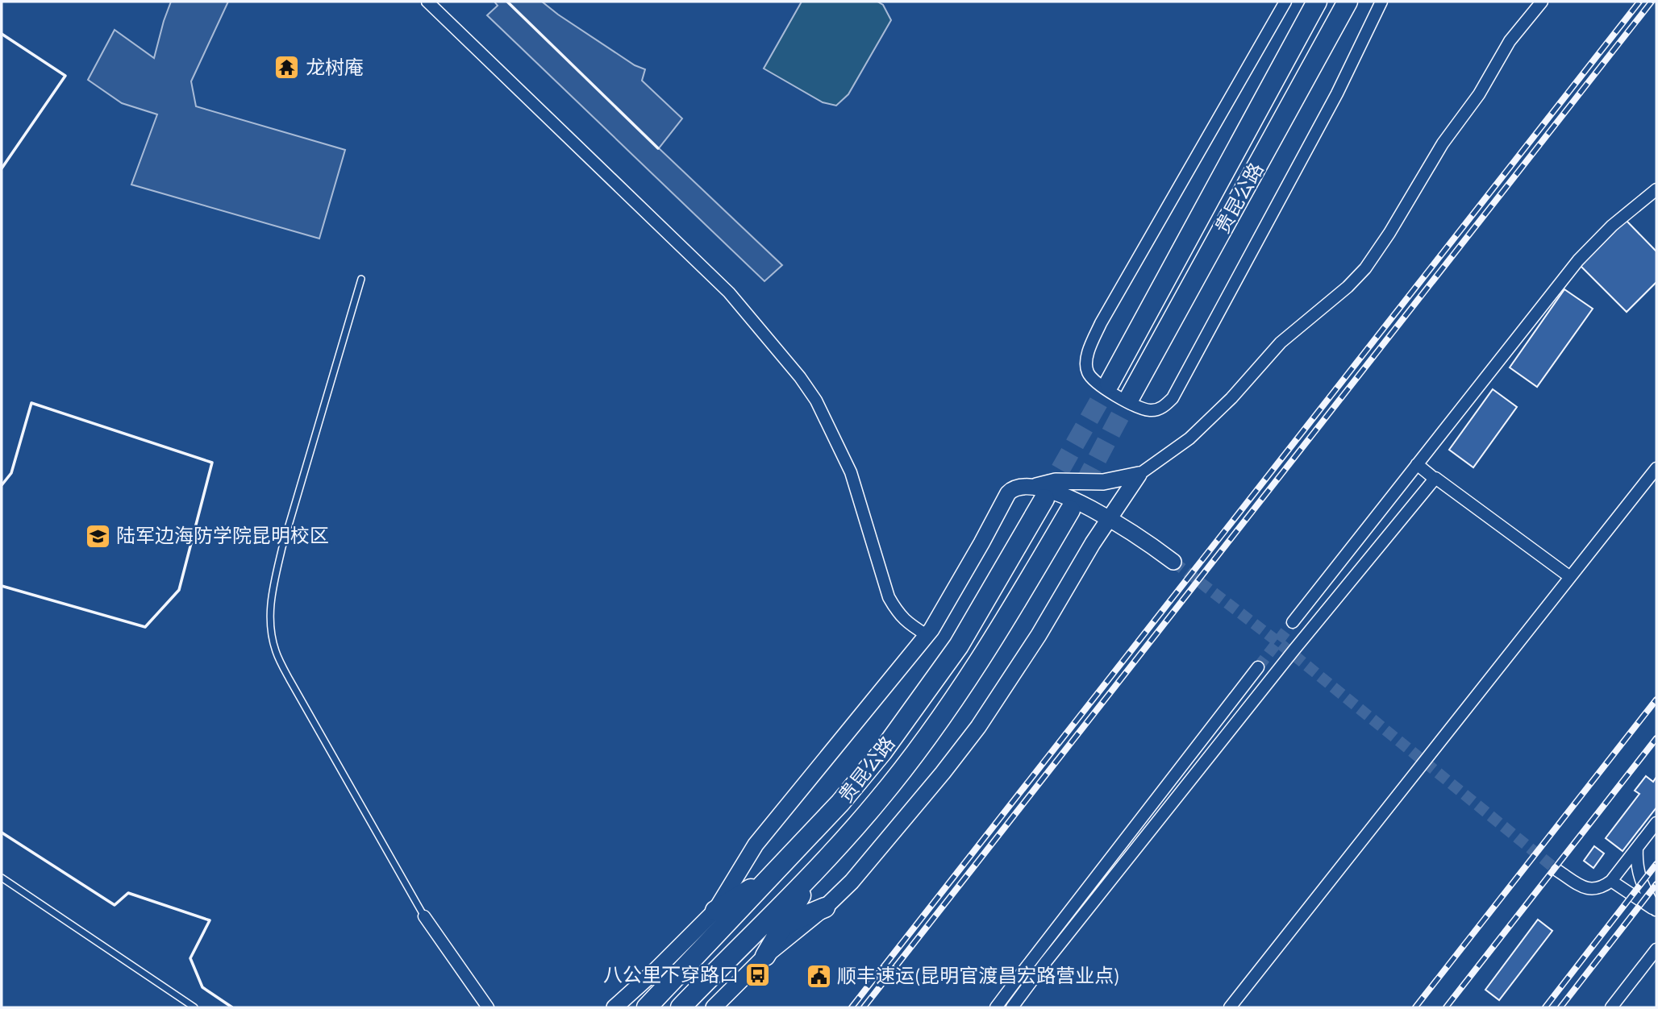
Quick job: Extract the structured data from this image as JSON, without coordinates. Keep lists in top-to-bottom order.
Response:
{
  "streets": {
    "highway": ["贵昆公路"]
  },
  "places": {
    "temple": ["龙树庵"],
    "school or university": ["陆军边海防学院昆明校区"],
    "bus stop": ["八公里下穿路口"],
    "public building": ["顺丰速运(昆明官渡昌宏路营业点)"]
  }
}
